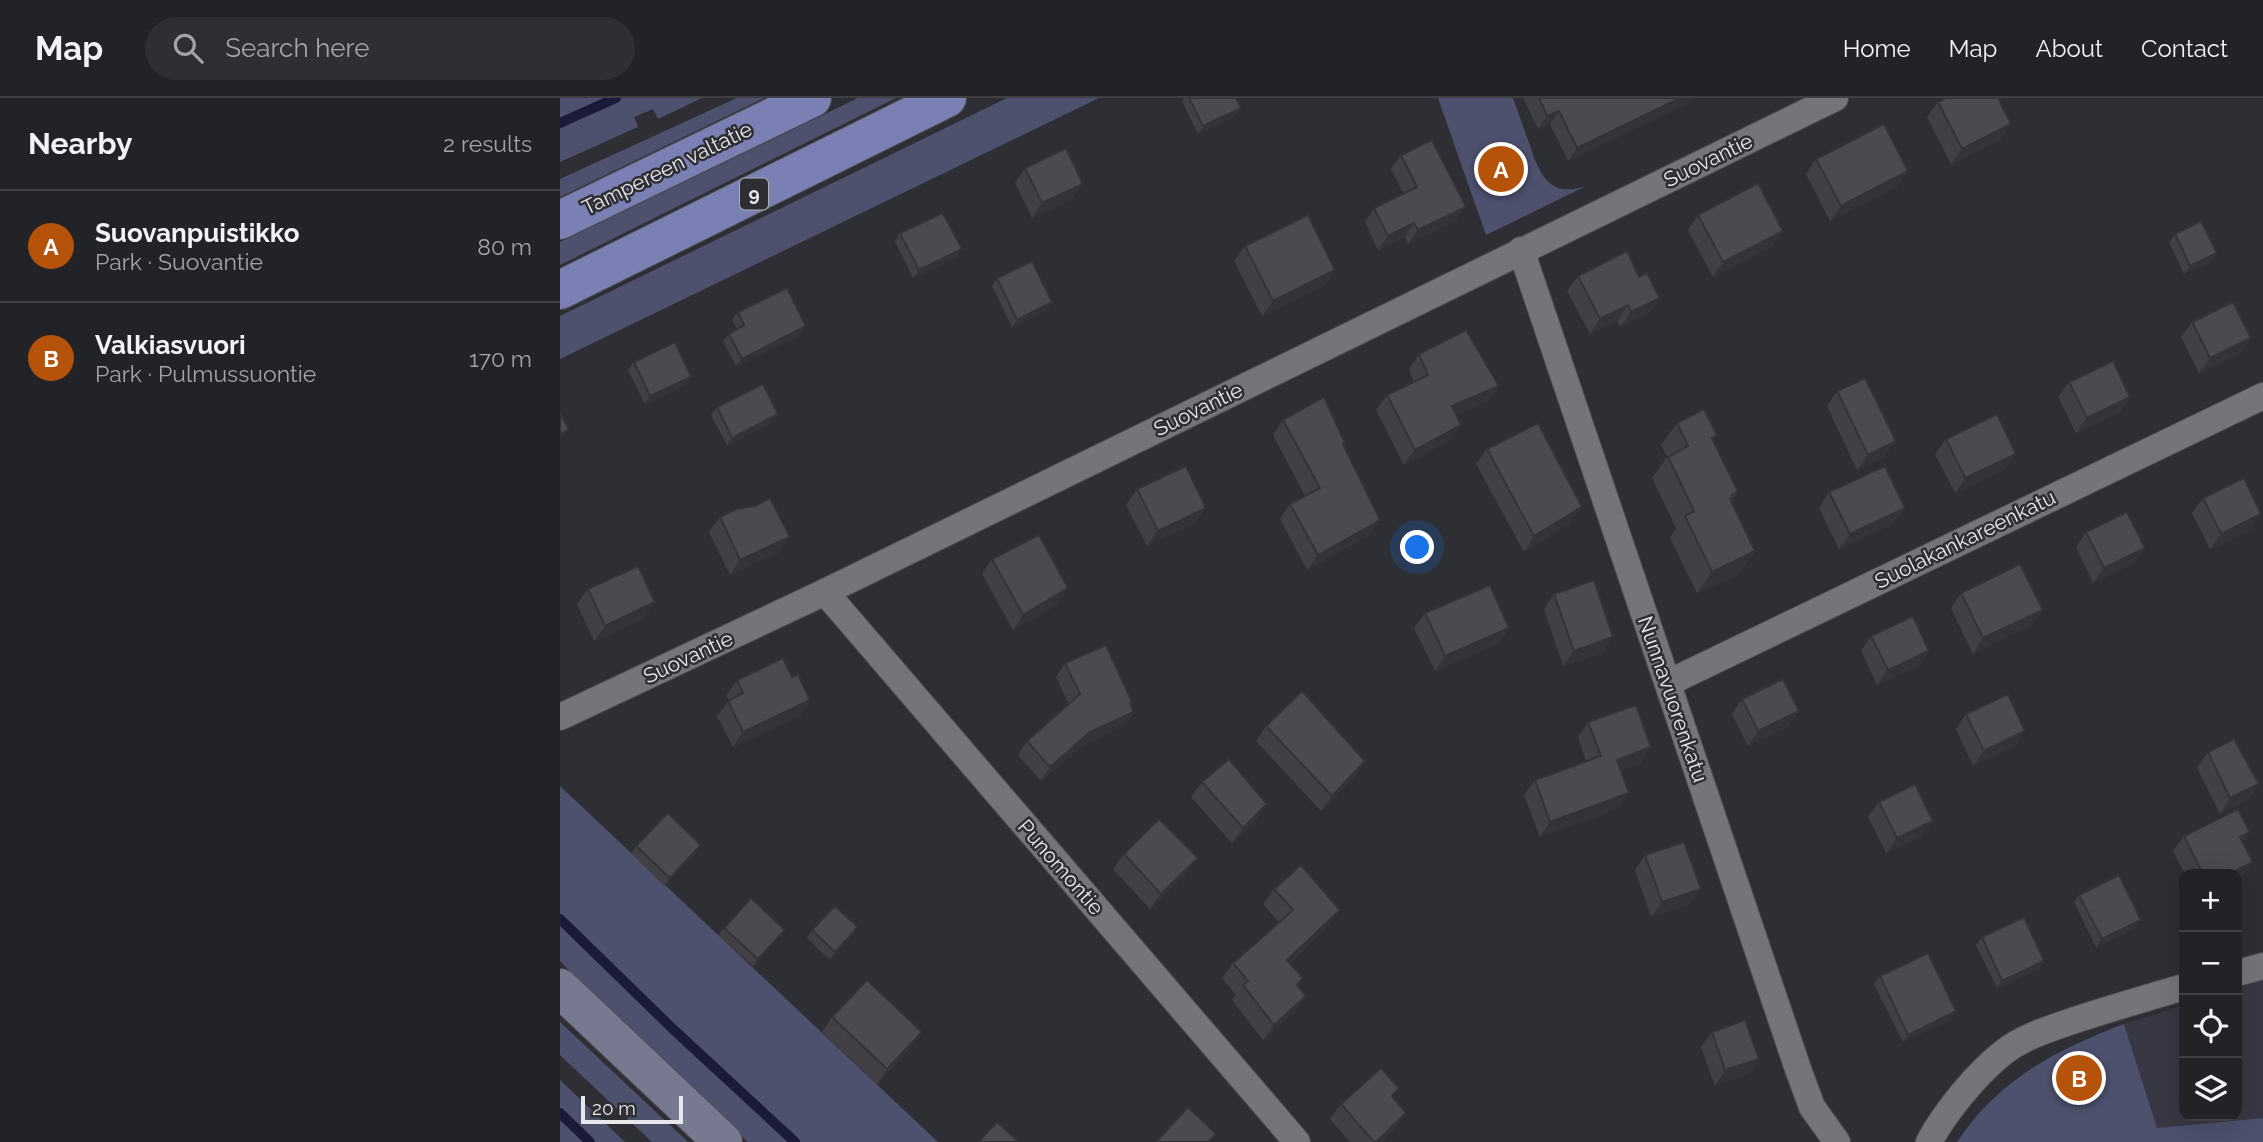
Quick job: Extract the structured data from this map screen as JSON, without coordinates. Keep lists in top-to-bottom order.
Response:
{
  "streets": {
    "highway": ["Tampereen valtatie", "9"],
    "street": [
      "Suovantie",
      "Suolakankareenkatu",
      "Nunnavuorenkatu",
      "Punomontie"
    ]
  },
  "crossings": [
    ["Suovantie", "Nunnavuorenkatu"],
    ["Suovantie", "Punomontie"],
    ["Suolakankareenkatu", "Nunnavuorenkatu"]
  ],
  "scale_bar": "20 m",
  "page": {
    "header": "Map",
    "search": "Search here",
    "nav": [
      "Home",
      "Map",
      "About",
      "Contact"
    ],
    "heading": ["Nearby", "2 results"],
    "pins": ["A", "B"],
    "list": [
      {
        "mark": "A",
        "name": "Suovanpuistikko",
        "note": "Park · Suovantie",
        "value": "80 m"
      },
      {
        "mark": "B",
        "name": "Valkiasvuori",
        "note": "Park · Pulmussuontie",
        "value": "170 m"
      }
    ],
    "map_buttons": ["+", "−"],
    "scale": "20 m"
  }
}
